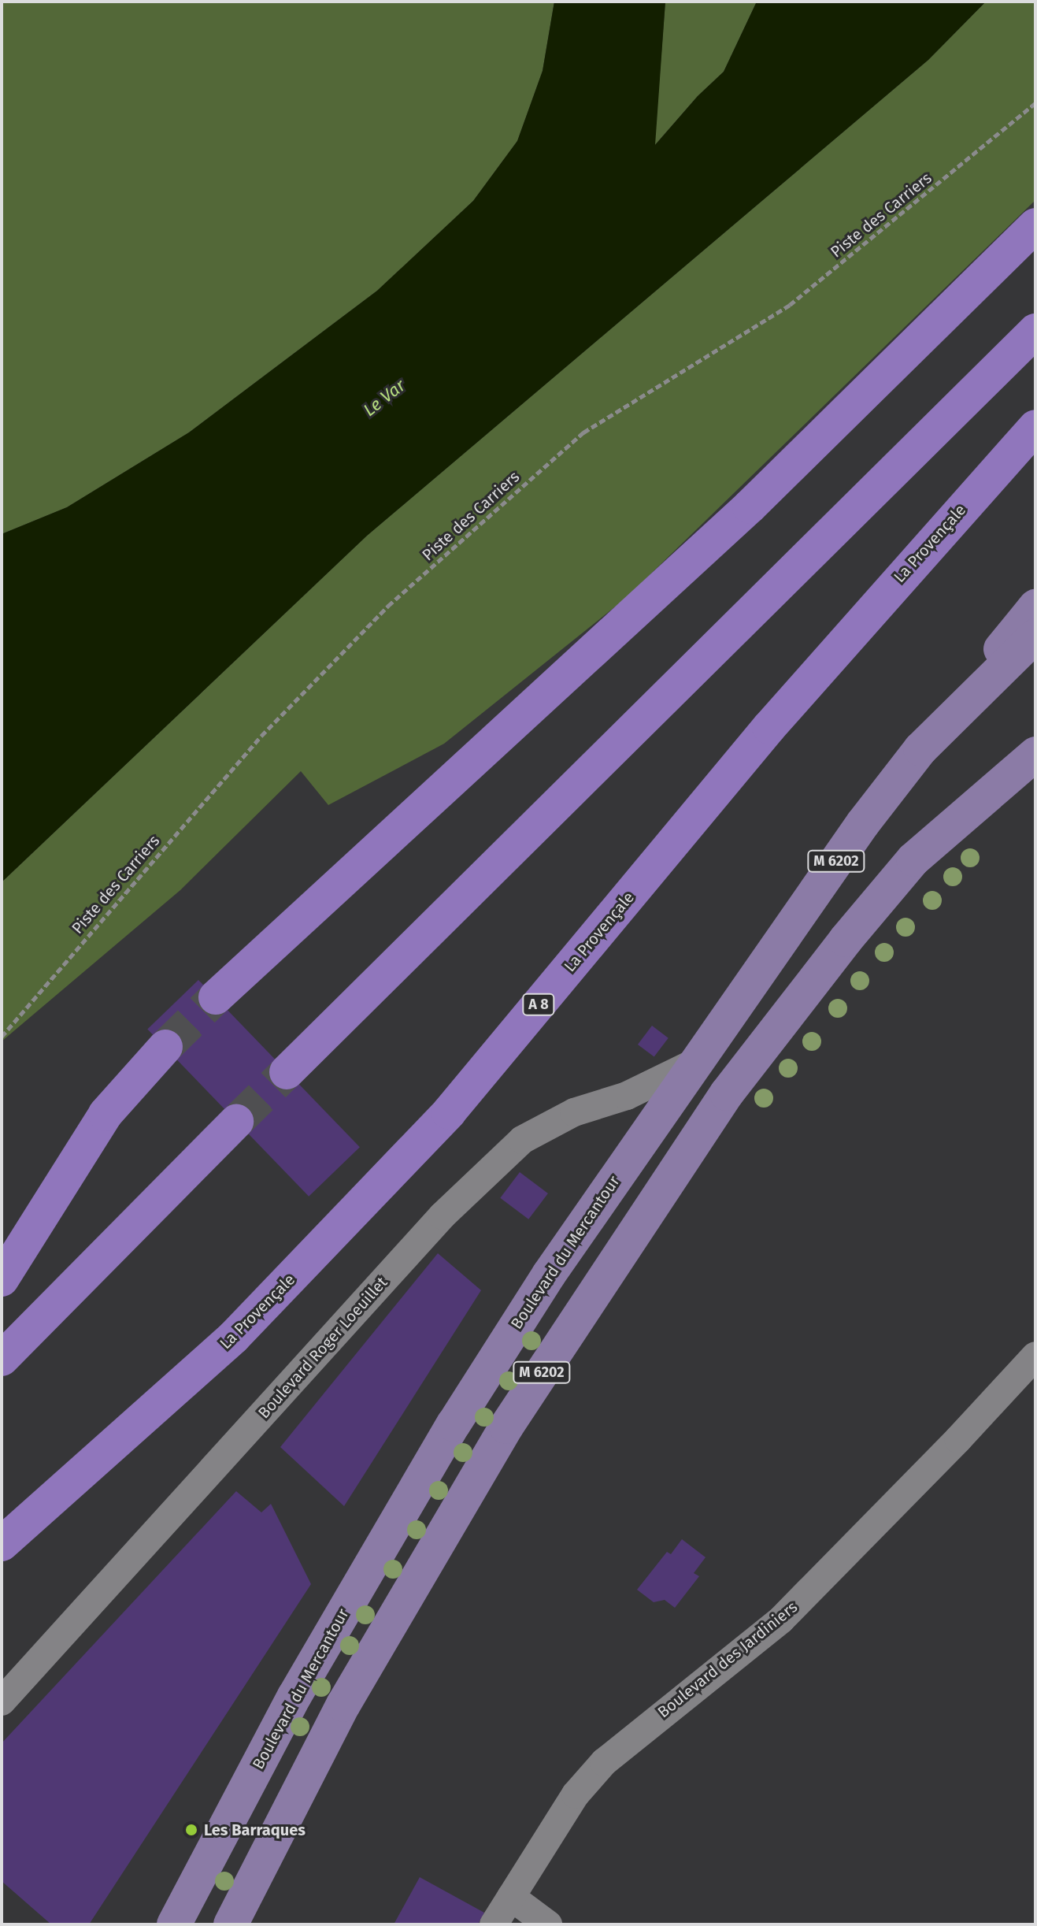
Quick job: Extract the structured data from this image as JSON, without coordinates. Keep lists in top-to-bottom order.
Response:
{
  "streets": {
    "highway": ["La Provençale", "A 8"],
    "main road": ["M 6202", "Boulevard du Mercantour"],
    "street": ["Boulevard Roger Loeuillet", "Boulevard des Jardiniers"],
    "path": ["Piste des Carriers"]
  },
  "crossings": [
    ["M 6202", "Boulevard du Mercantour"],
    ["Boulevard du Mercantour", "Boulevard Roger Loeuillet"]
  ],
  "water": ["Le Var"],
  "places": ["Les Barraques"]
}
